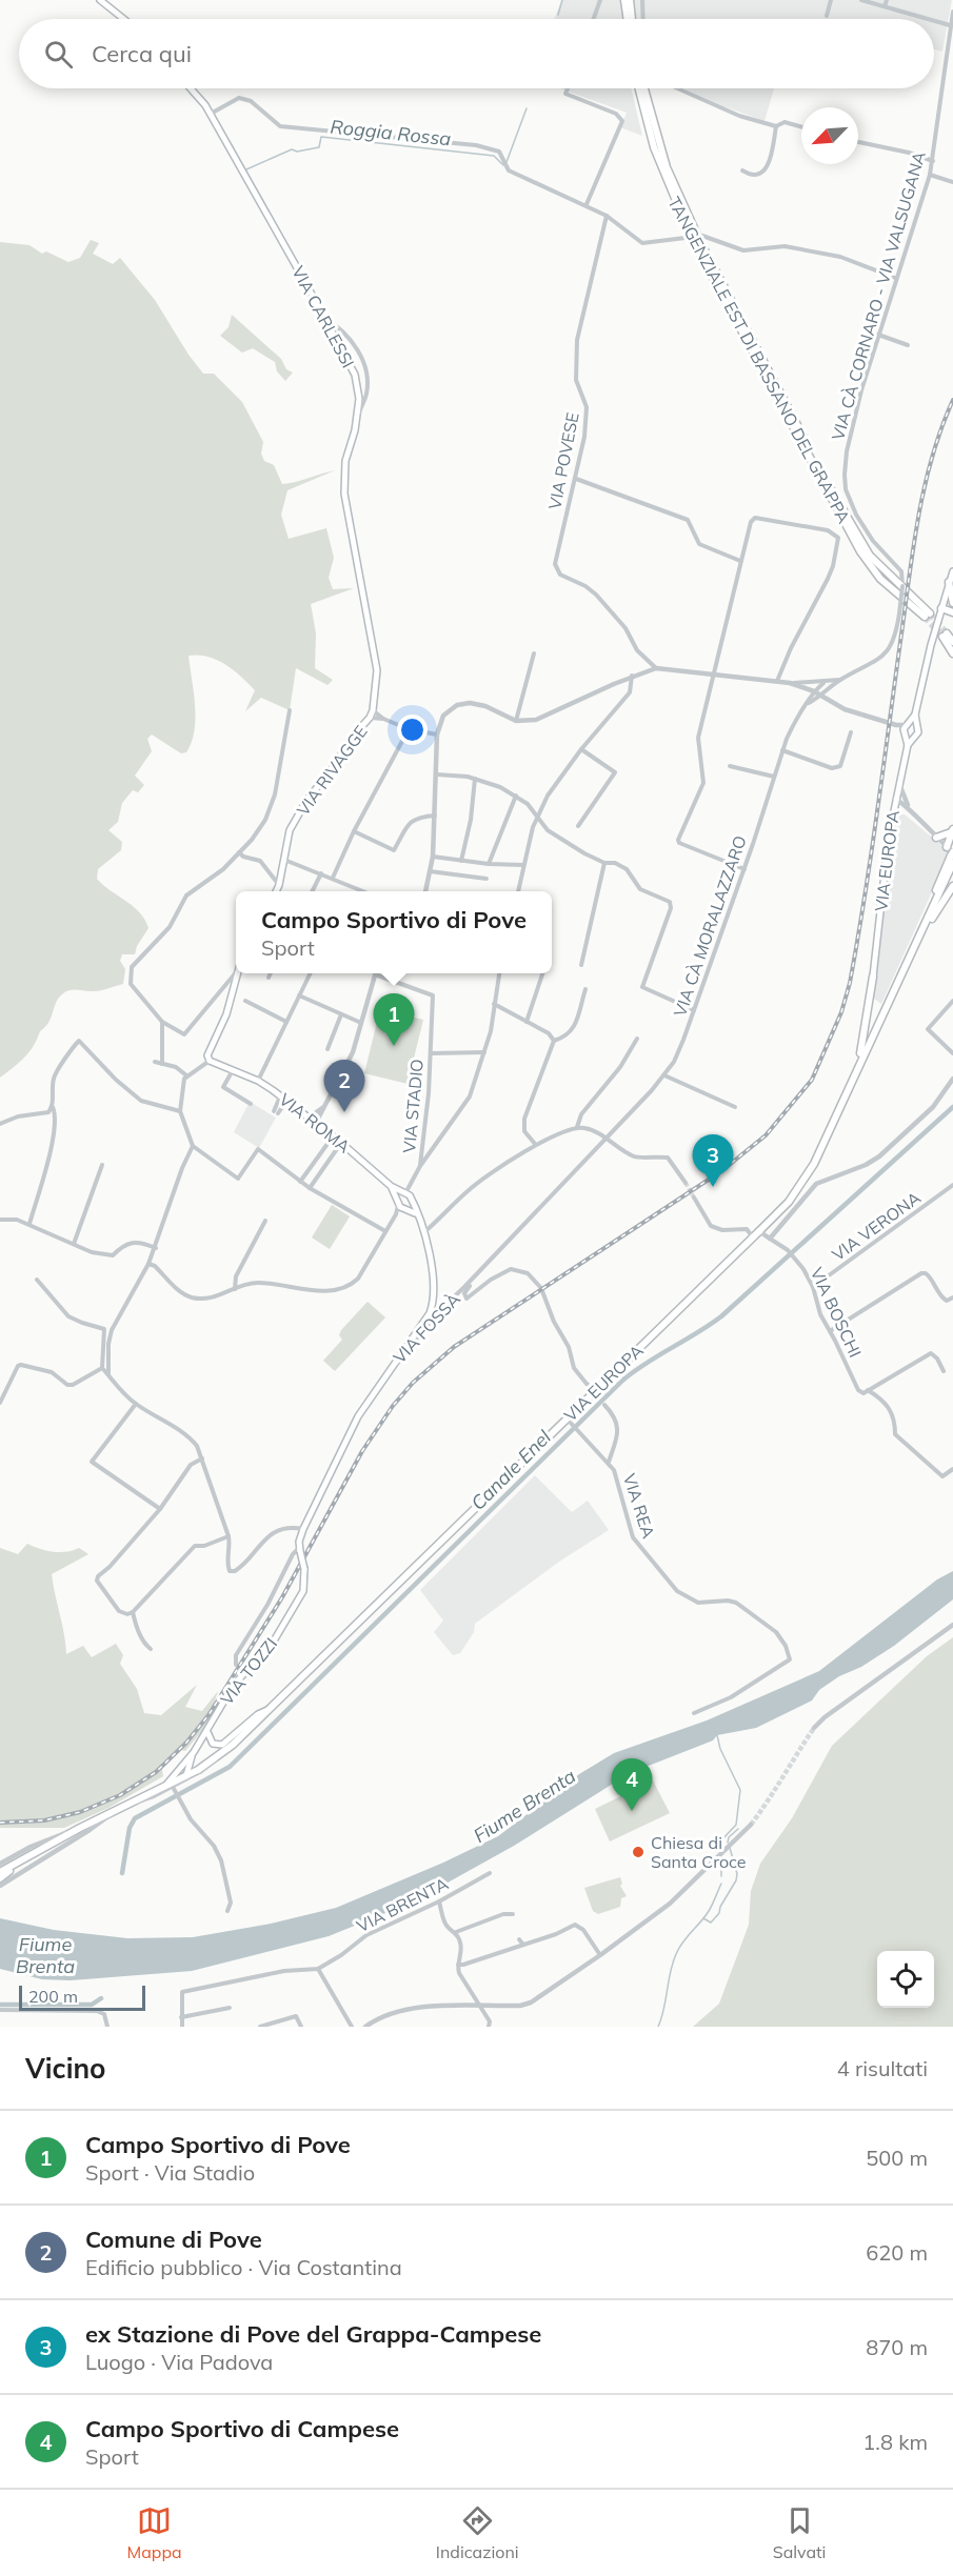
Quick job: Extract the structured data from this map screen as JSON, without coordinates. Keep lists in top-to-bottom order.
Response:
{
  "streets": {
    "main road": [
      "VIA CARLESSI",
      "TANGENZIALE EST DI BASSANO DEL GRAPPA",
      "VIA RIVAGGE",
      "VIA EUROPA",
      "VIA ROMA",
      "VIA FOSSÀ",
      "VIA TOZZI"
    ],
    "street": [
      "VIA CÀ CORNARO - VIA VALSUGANA",
      "VIA POVESE",
      "VIA CÀ MORALAZZARO",
      "VIA STADIO",
      "VIA VERONA",
      "VIA BOSCHI",
      "VIA REA",
      "VIA BRENTA"
    ]
  },
  "crossings": [
    ["VIA CÀ CORNARO - VIA VALSUGANA", "VIA CÀ MORALAZZARO"],
    ["VIA CARLESSI", "VIA RIVAGGE"],
    ["VIA EUROPA", "VIA BOSCHI"],
    ["VIA EUROPA", "VIA REA"],
    ["VIA CÀ MORALAZZARO", "VIA FOSSÀ"],
    ["VIA ROMA", "VIA FOSSÀ"],
    ["VIA VERONA", "VIA BOSCHI"],
    ["VIA FOSSÀ", "VIA TOZZI"]
  ],
  "water": ["Roggia Rossa", "Canale Enel", "Fiume Brenta"],
  "places": ["Chiesa di Santa Croce"],
  "scale_bar": "200 m",
  "north": "bottom left",
  "page": {
    "search": "Cerca qui",
    "popup": ["Campo Sportivo di Pove", "Sport"],
    "pins": [
      "1",
      "2",
      "3",
      "4"
    ],
    "scale": "200 m",
    "heading": ["Vicino", "4 risultati"],
    "list": [
      {
        "mark": "1",
        "name": "Campo Sportivo di Pove",
        "note": "Sport · Via Stadio",
        "value": "500 m"
      },
      {
        "mark": "2",
        "name": "Comune di Pove",
        "note": "Edificio pubblico · Via Costantina",
        "value": "620 m"
      },
      {
        "mark": "3",
        "name": "ex Stazione di Pove del Grappa-Campese",
        "note": "Luogo · Via Padova",
        "value": "870 m"
      },
      {
        "mark": "4",
        "name": "Campo Sportivo di Campese",
        "note": "Sport",
        "value": "1.8 km"
      }
    ],
    "nav": ["Mappa", "Indicazioni", "Salvati"]
  }
}
